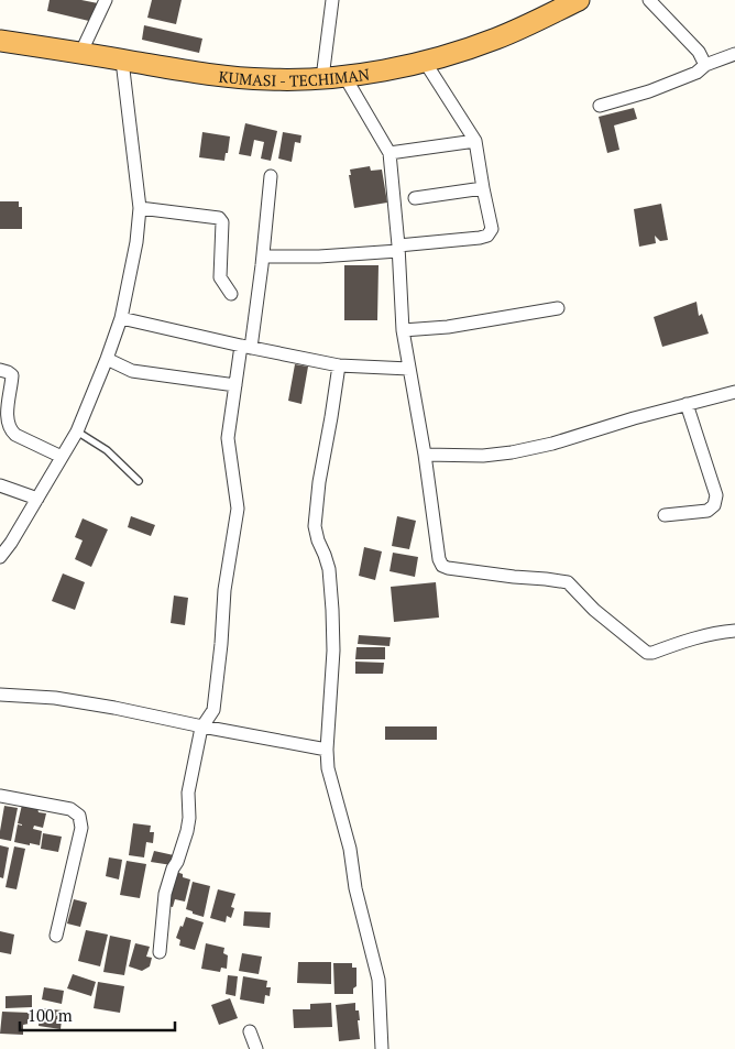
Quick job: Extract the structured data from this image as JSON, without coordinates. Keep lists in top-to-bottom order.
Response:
{
  "streets": {
    "highway": ["KUMASI - TECHIMAN"]
  },
  "scale_bar": "100 m"
}
